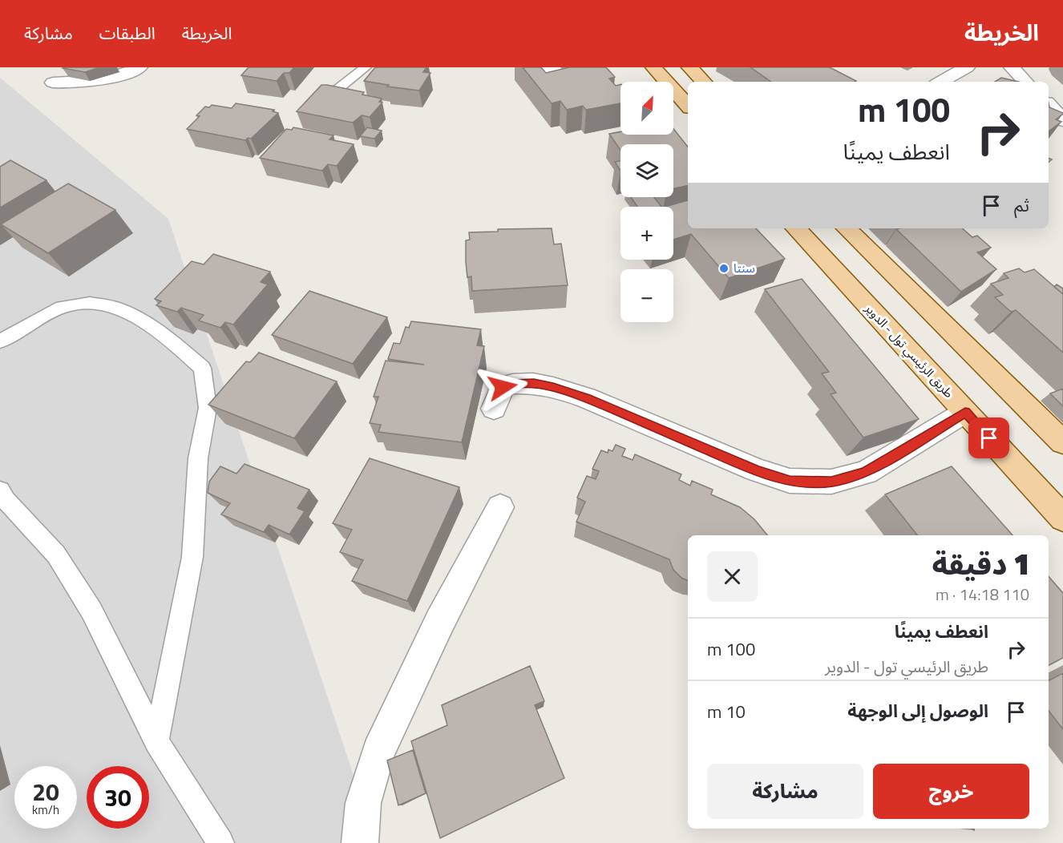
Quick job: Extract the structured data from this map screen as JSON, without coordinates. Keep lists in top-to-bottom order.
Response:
{
  "streets": {
    "main road": ["طريق الرئيسي تول - الدوير"]
  },
  "places": ["سنتا"],
  "north": "top right",
  "page": {
    "header": "الخريطة",
    "nav": ["الخريطة", "الطبقات", "مشاركة"],
    "map_buttons": ["+", "−"],
    "turn": ["100 m", "انعطف يمينًا"],
    "then": "ثم",
    "heading": ["1 دقيقة", "110 m · 14:18"],
    "list": [
      {
        "name": "انعطف يمينًا",
        "note": "طريق الرئيسي تول - الدوير",
        "value": "100 m"
      },
      {
        "name": "الوصول إلى الوجهة",
        "value": "10 m"
      }
    ],
    "buttons": ["خروج", "مشاركة"],
    "speed": "20 km/h",
    "limit": "30"
  }
}
